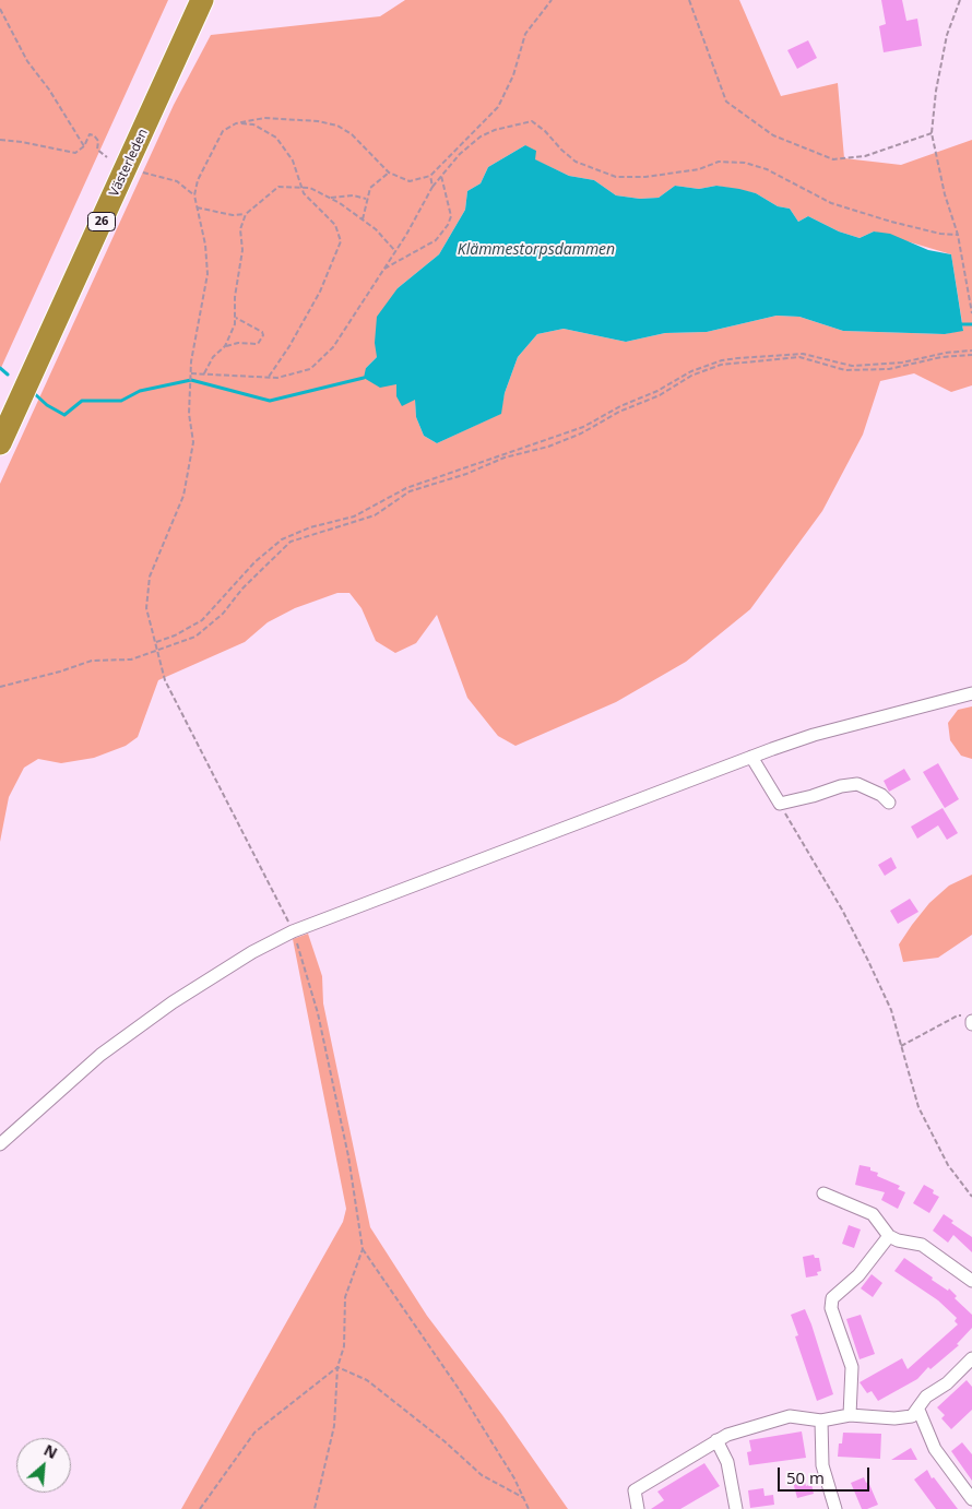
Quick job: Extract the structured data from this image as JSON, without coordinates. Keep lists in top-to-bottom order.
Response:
{
  "streets": {
    "highway": ["Västerleden", "26"]
  },
  "water": ["Klämmestorpsdammen"],
  "scale_bar": "50 m",
  "north": "top right"
}
